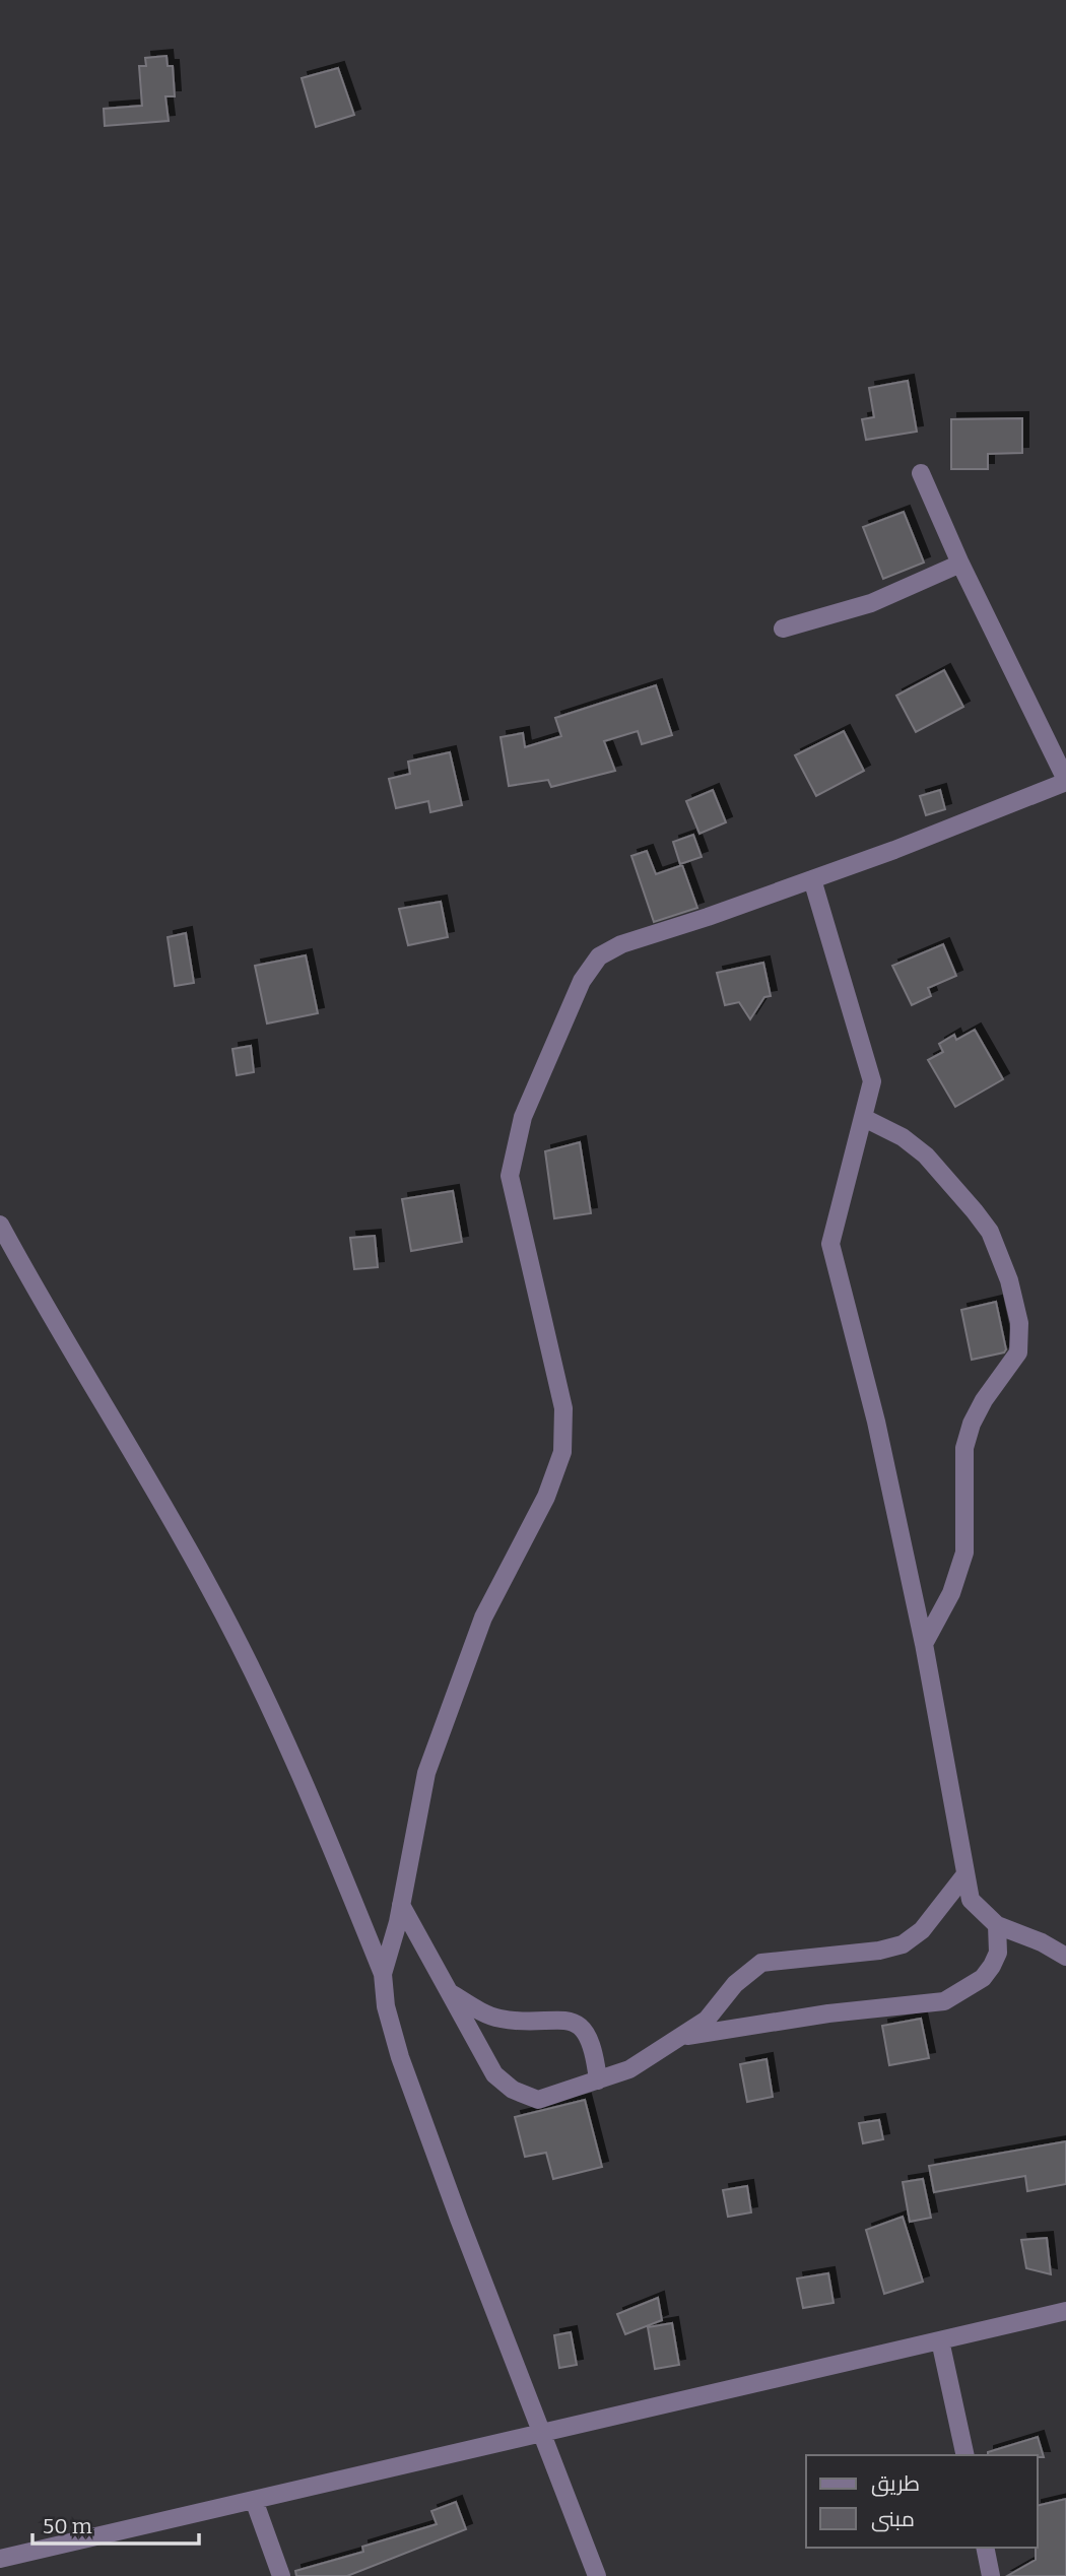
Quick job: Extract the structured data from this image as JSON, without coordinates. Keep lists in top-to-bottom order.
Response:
{
  "legend": ["طريق", "مبنى"],
  "scale_bar": "50 m"
}
